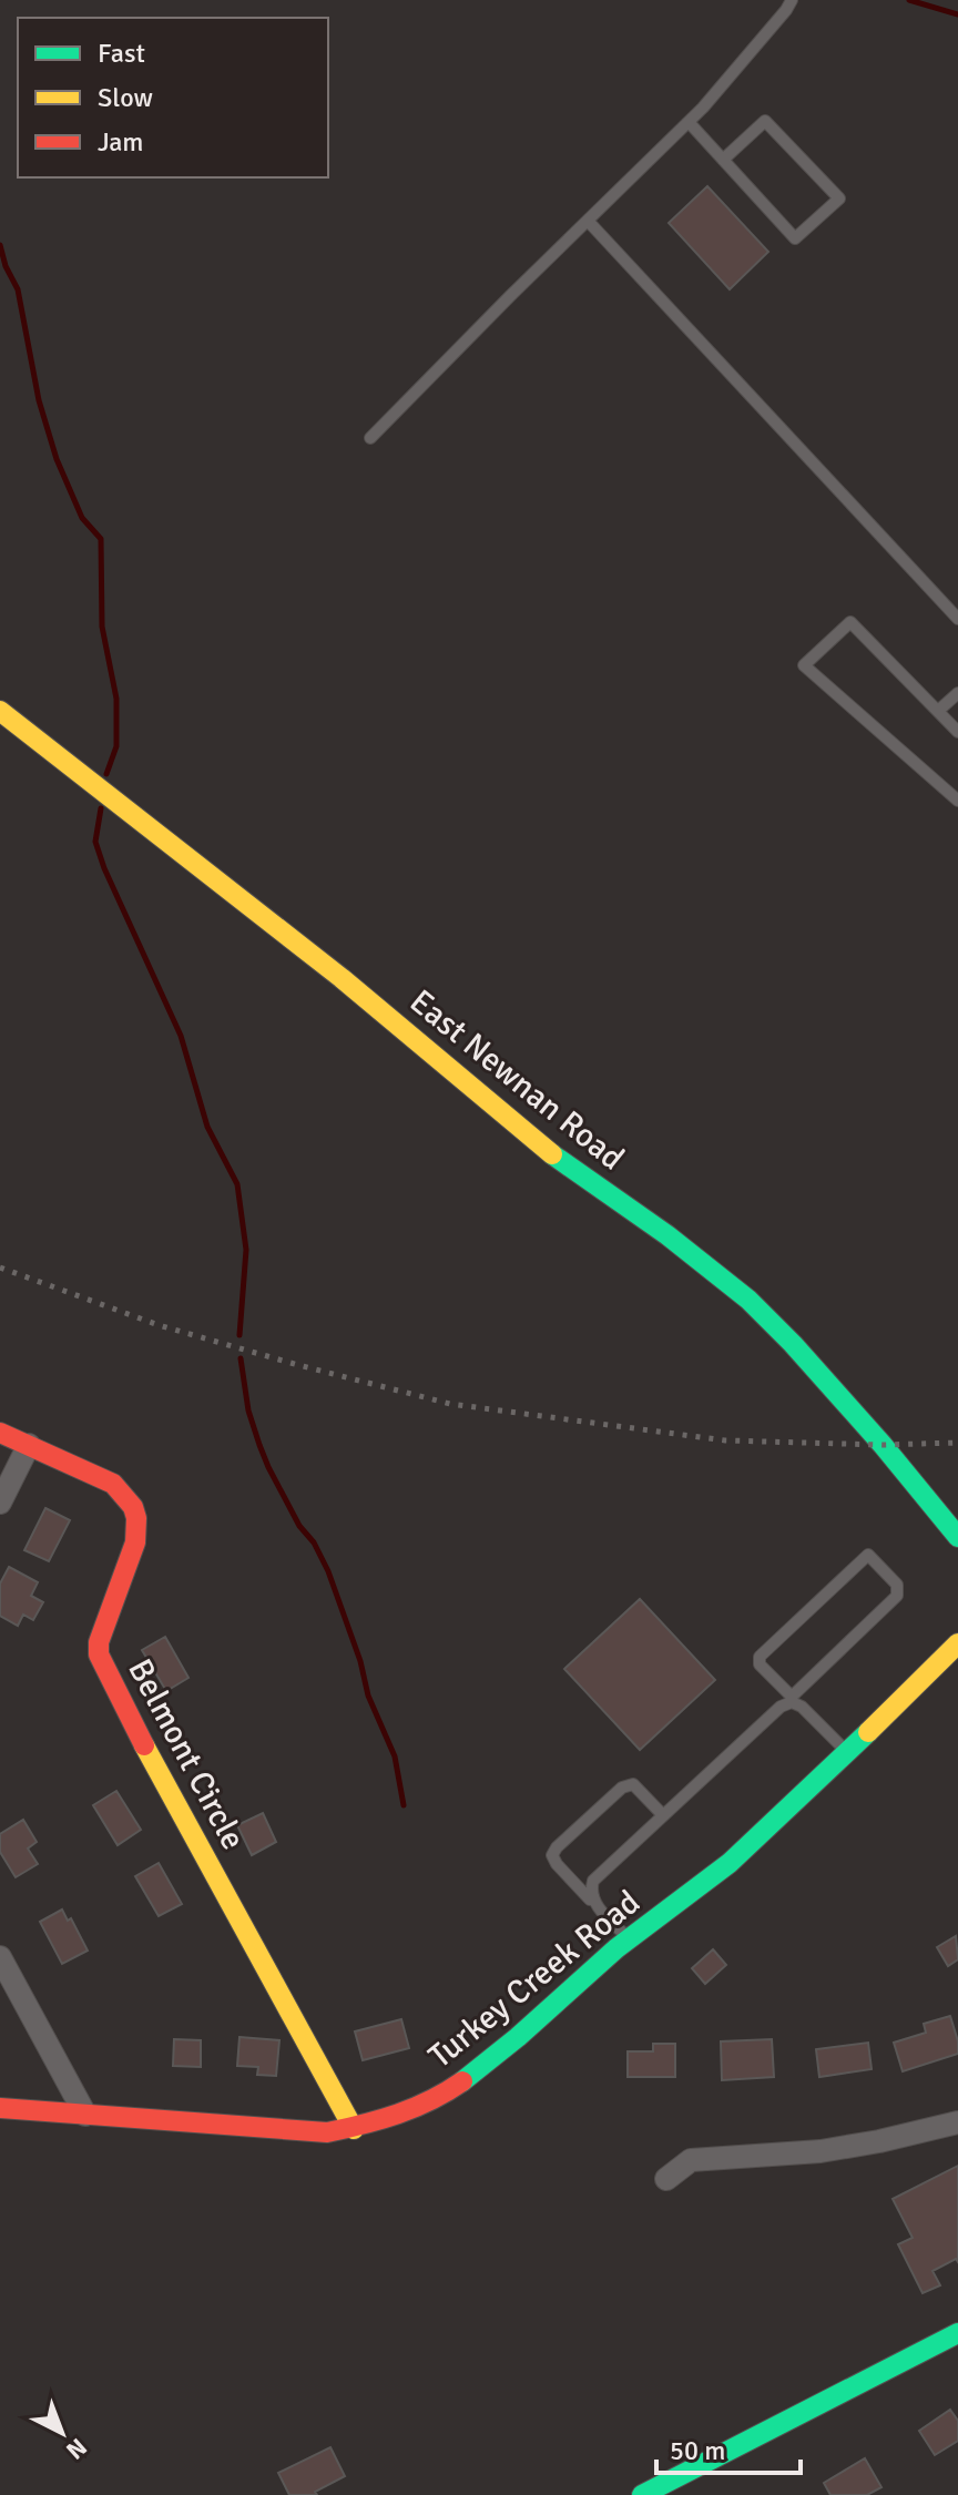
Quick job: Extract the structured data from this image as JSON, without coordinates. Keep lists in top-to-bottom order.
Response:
{
  "streets": {
    "street": ["East Newnan Road", "Belmont Circle", "Turkey Creek Road"]
  },
  "crossings": [
    ["Belmont Circle", "Turkey Creek Road"]
  ],
  "legend": ["Fast", "Slow", "Jam"],
  "scale_bar": "50 m",
  "north": "bottom right"
}
